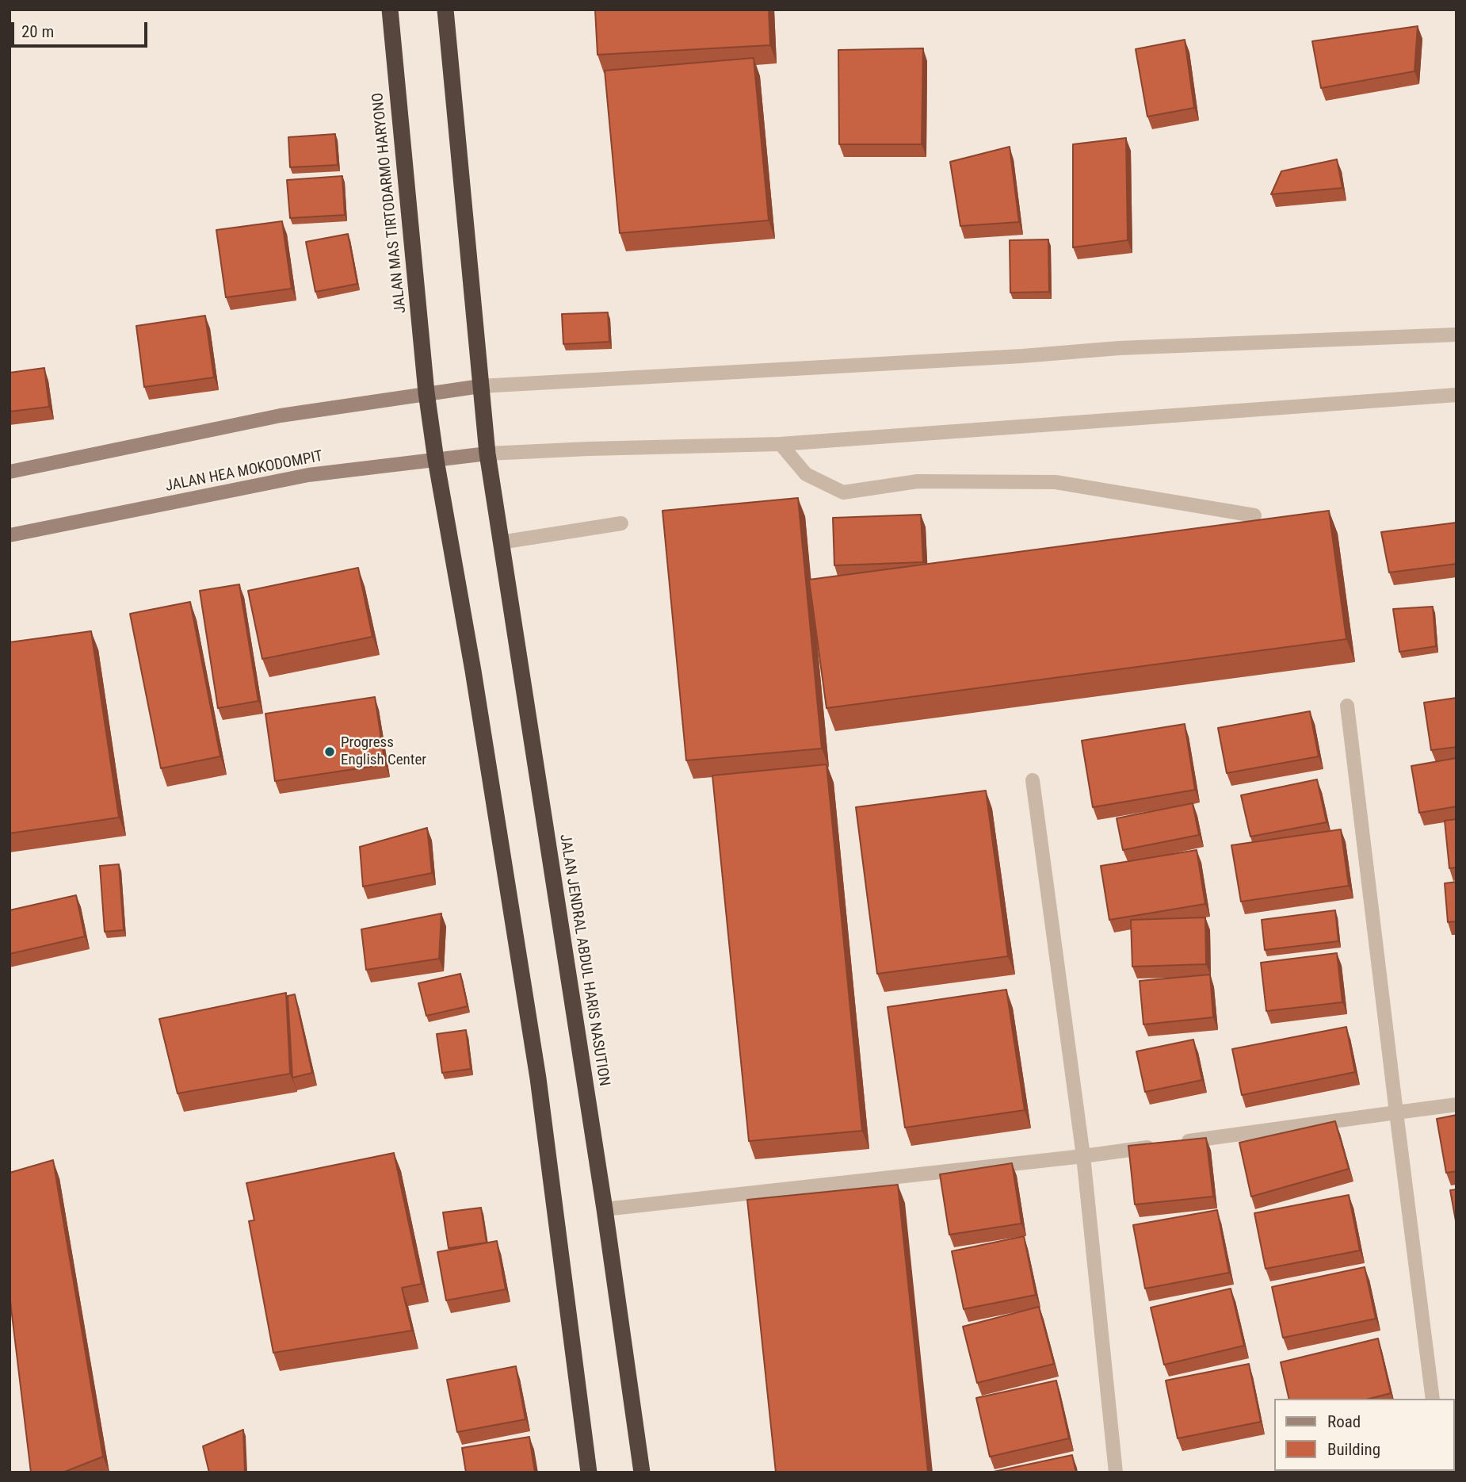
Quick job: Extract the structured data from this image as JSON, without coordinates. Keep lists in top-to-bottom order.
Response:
{
  "streets": {
    "highway": ["JALAN MAS TIRTODARMO HARYONO", "JALAN JENDRAL ABDUL HARIS NASUTION"],
    "street": ["JALAN HEA MOKODOMPIT"]
  },
  "crossings": [
    ["JALAN MAS TIRTODARMO HARYONO", "JALAN HEA MOKODOMPIT"],
    ["JALAN HEA MOKODOMPIT", "JALAN JENDRAL ABDUL HARIS NASUTION"]
  ],
  "places": ["Progress English Center"],
  "legend": ["Road", "Building"],
  "scale_bar": "20 m"
}
